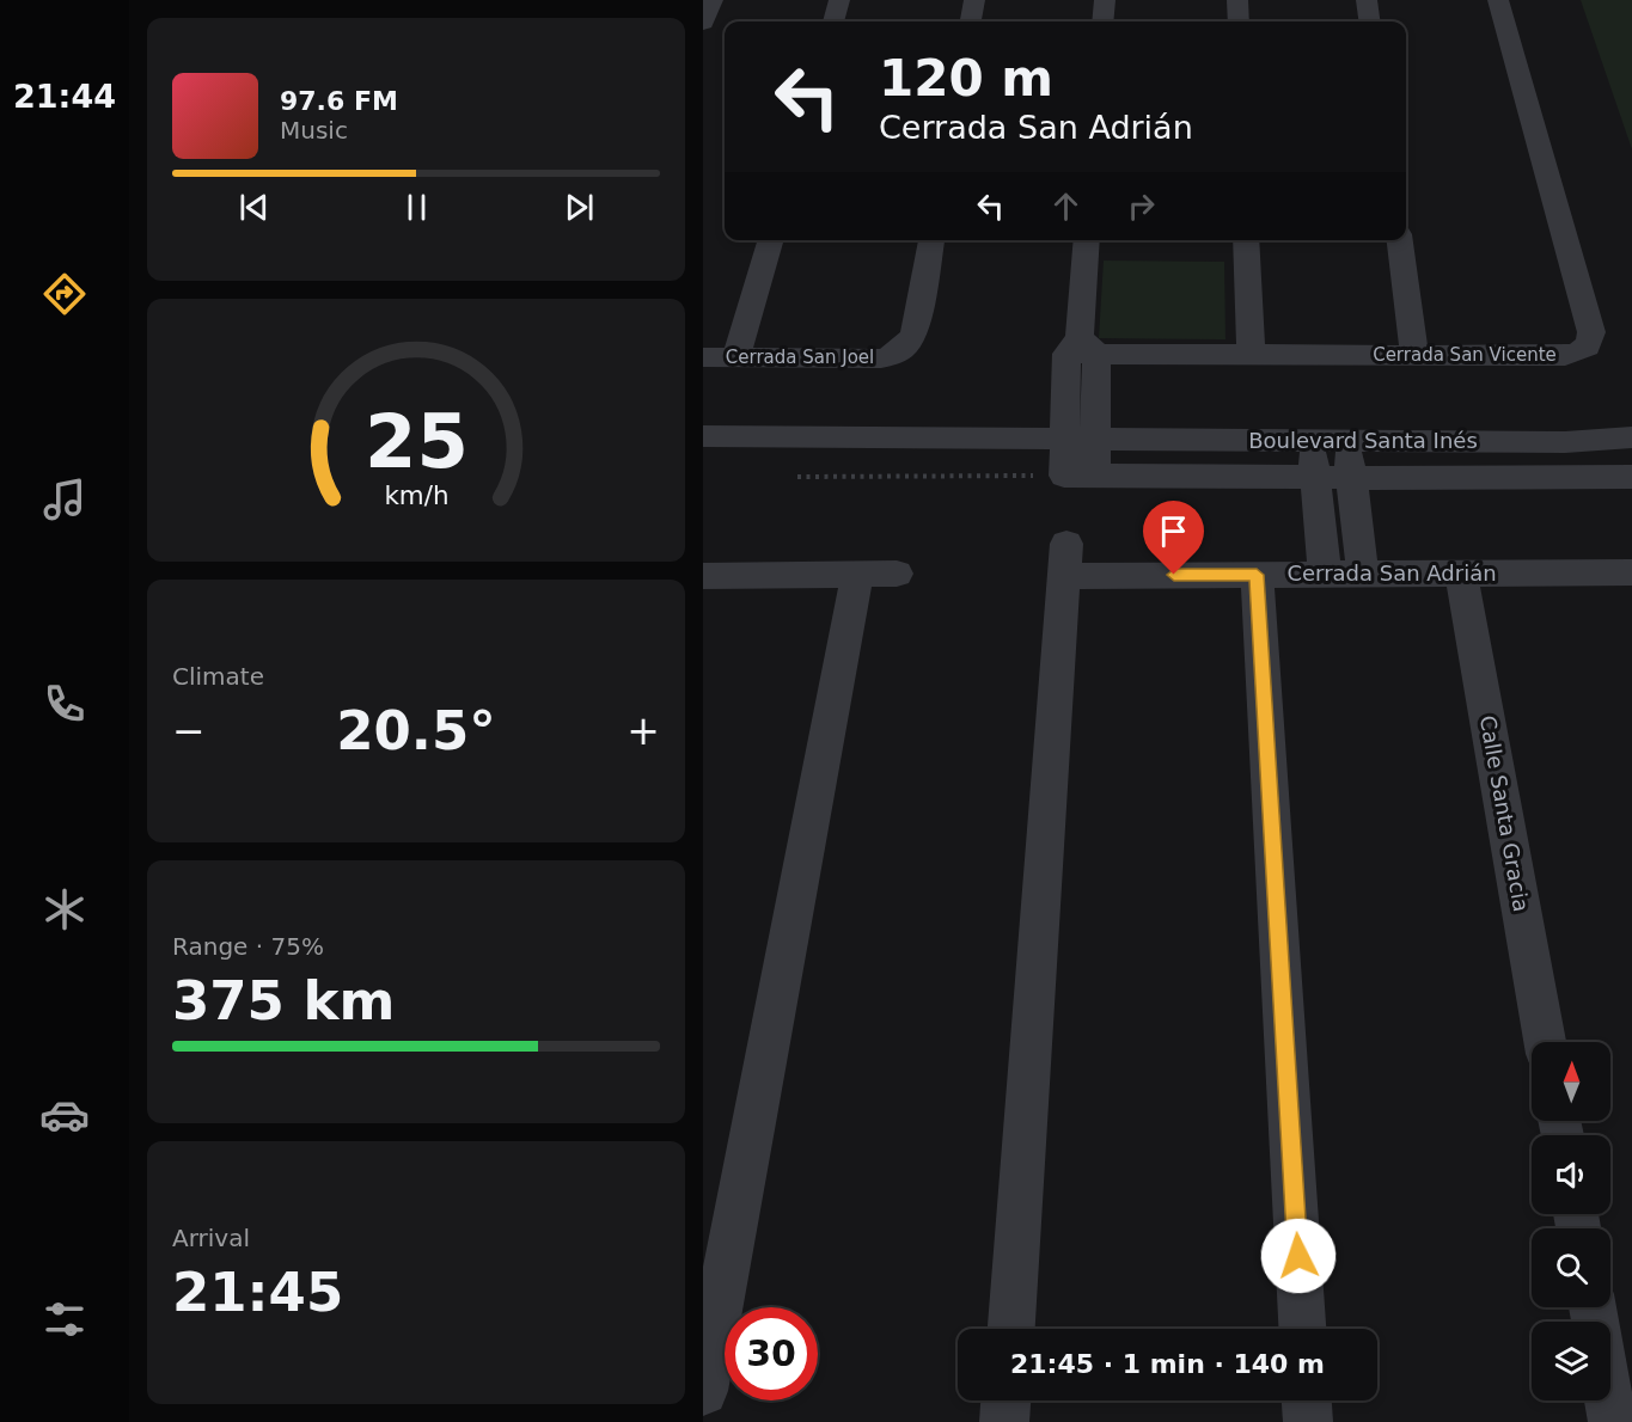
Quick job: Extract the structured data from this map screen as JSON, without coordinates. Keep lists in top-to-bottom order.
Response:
{
  "streets": {
    "street": [
      "Cerrada San Vicente",
      "Cerrada San Joel",
      "Boulevard Santa Inés",
      "Cerrada San Adrián",
      "Calle Santa Gracia"
    ]
  },
  "crossings": [
    ["Cerrada San Adrián", "Calle Santa Gracia"]
  ],
  "north": "top",
  "page": {
    "tabs": "21:44",
    "turn": ["120 m", "Cerrada San Adrián"],
    "song": ["97.6 FM", "Music"],
    "tile": [
      "Climate",
      ["Range · 75%", "375 km"],
      ["Arrival", "21:45"]
    ],
    "heat": ["−", "20.5°", "+"],
    "limit": "30",
    "trip": "21:45 · 1 min · 140 m",
    "gauge": ["25", "km/h"]
  }
}
